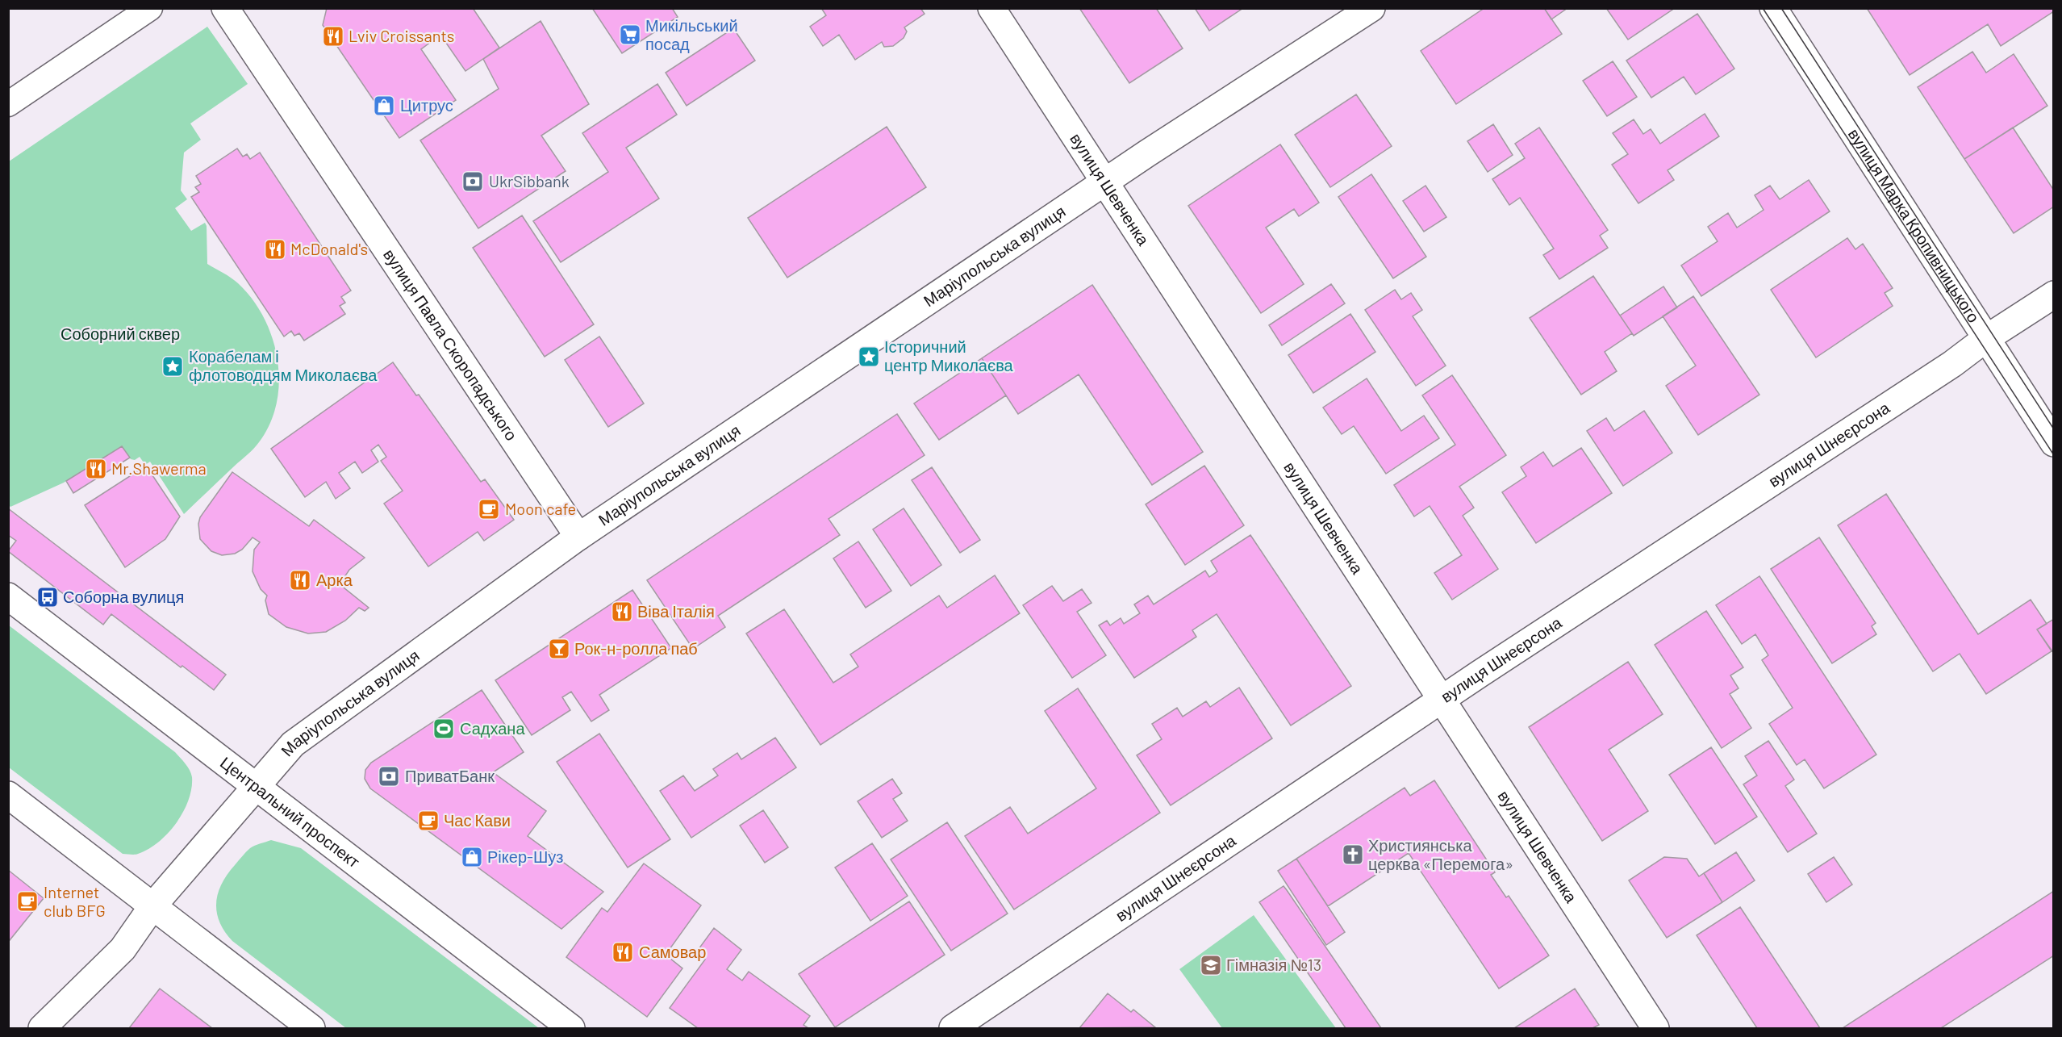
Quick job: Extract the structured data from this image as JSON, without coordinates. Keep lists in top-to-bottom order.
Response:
{
  "streets": {
    "street": [
      "вулиця Шевченка",
      "вулиця Марка Кропивницького",
      "Маріупольська вулиця",
      "вулиця Павла Скоропадського",
      "вулиця Шнеєрсона",
      "Центральний проспект"
    ]
  },
  "crossings": [
    ["вулиця Шевченка", "Маріупольська вулиця"],
    ["вулиця Шевченка", "вулиця Шнеєрсона"],
    ["вулиця Марка Кропивницького", "вулиця Шнеєрсона"],
    ["Маріупольська вулиця", "вулиця Павла Скоропадського"],
    ["Маріупольська вулиця", "Центральний проспект"]
  ],
  "parks": ["Соборний сквер"],
  "places": {
    "supermarket": ["Микільський посад"],
    "restaurant": [
      "Lviv Croissants",
      "McDonald's",
      "Mr.Shawerma",
      "Арка",
      "Віва Італія",
      "Самовар"
    ],
    "shop": ["Цитрус", "Рікер-Шуз"],
    "bank": ["UkrSibbank", "ПриватБанк"],
    "place": ["Історичний центр Миколаєва", "Корабелам і флотоводцям Миколаєва"],
    "cafe": ["Moon cafe", "Час Кави", "Internet club BFG"],
    "bus stop": ["Соборна вулиця"],
    "bar": ["Рок-н-ролла паб"],
    "sports": ["Садхана"],
    "church": ["Християнська церква «Перемога»"],
    "school or university": ["Гімназія №13"]
  }
}
